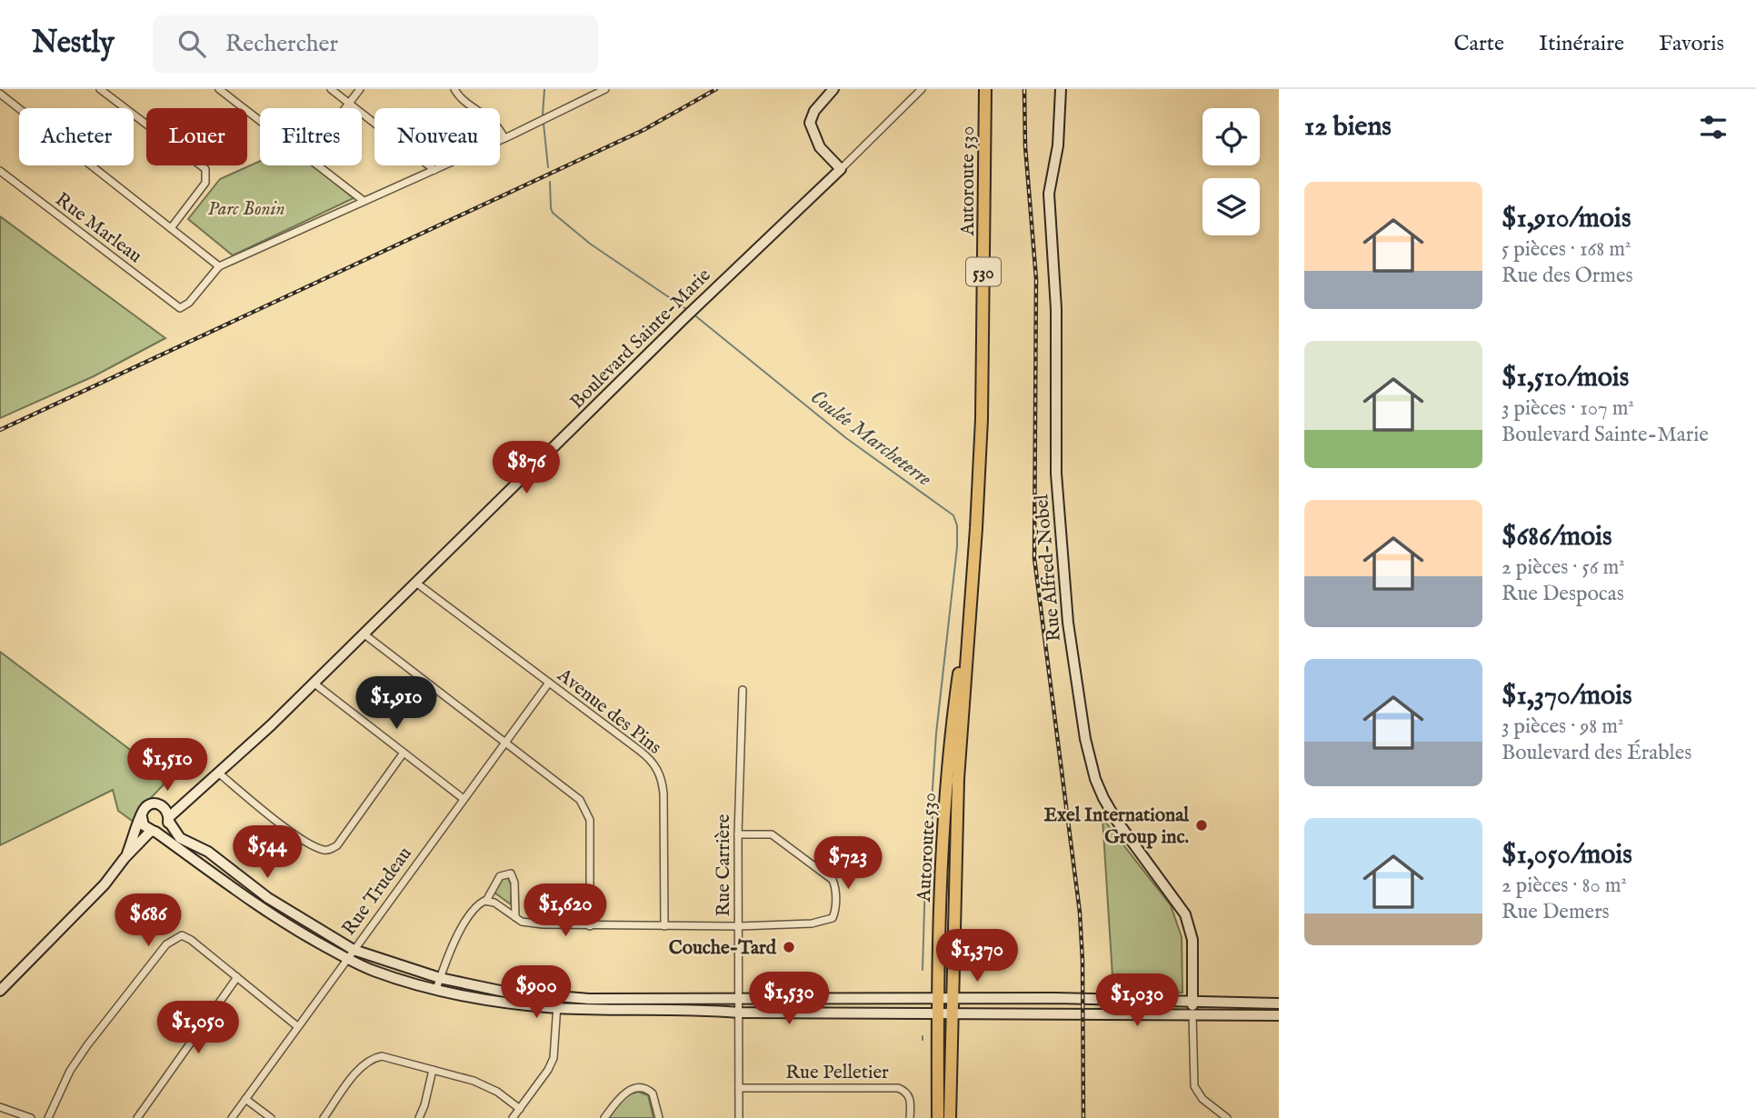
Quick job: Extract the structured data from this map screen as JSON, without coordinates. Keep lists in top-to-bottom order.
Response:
{
  "streets": {
    "highway": ["Autoroute 530", "530"],
    "street": [
      "Rue Marleau",
      "Boulevard Sainte-Marie",
      "Rue Alfred-Nobel",
      "Avenue des Pins",
      "Rue Carrière",
      "Rue Trudeau",
      "Rue Pelletier"
    ]
  },
  "crossings": [
    ["Boulevard Sainte-Marie", "Avenue des Pins"],
    ["Avenue des Pins", "Rue Trudeau"],
    ["Rue Carrière", "Rue Pelletier"]
  ],
  "water": ["Coulée Marcheterre"],
  "parks": ["Parc Bonin"],
  "places": ["Exel International Group inc.", "Couche-Tard"],
  "page": {
    "header": "Nestly",
    "search": "Rechercher",
    "nav": ["Carte", "Itinéraire", "Favoris"],
    "heading": "12 biens",
    "chip": [
      "Acheter",
      "Louer",
      "Filtres",
      "Nouveau"
    ],
    "list": [
      {
        "name": "$1,910/mois",
        "note": "5 pièces · 168 m² · Rue des Ormes"
      },
      {
        "name": "$1,510/mois",
        "note": "3 pièces · 107 m² · Boulevard Sainte-Marie"
      },
      {
        "name": "$686/mois",
        "note": "2 pièces · 56 m² · Rue Despocas"
      },
      {
        "name": "$1,370/mois",
        "note": "3 pièces · 98 m² · Boulevard des Érables"
      },
      {
        "name": "$1,050/mois",
        "note": "2 pièces · 80 m² · Rue Demers"
      }
    ],
    "price": [
      "$876",
      "$1,910",
      "$1,510",
      "$544",
      "$723",
      "$1,620",
      "$686",
      "$1,370",
      "$900",
      "$1,530",
      "$1,030",
      "$1,050"
    ]
  }
}
